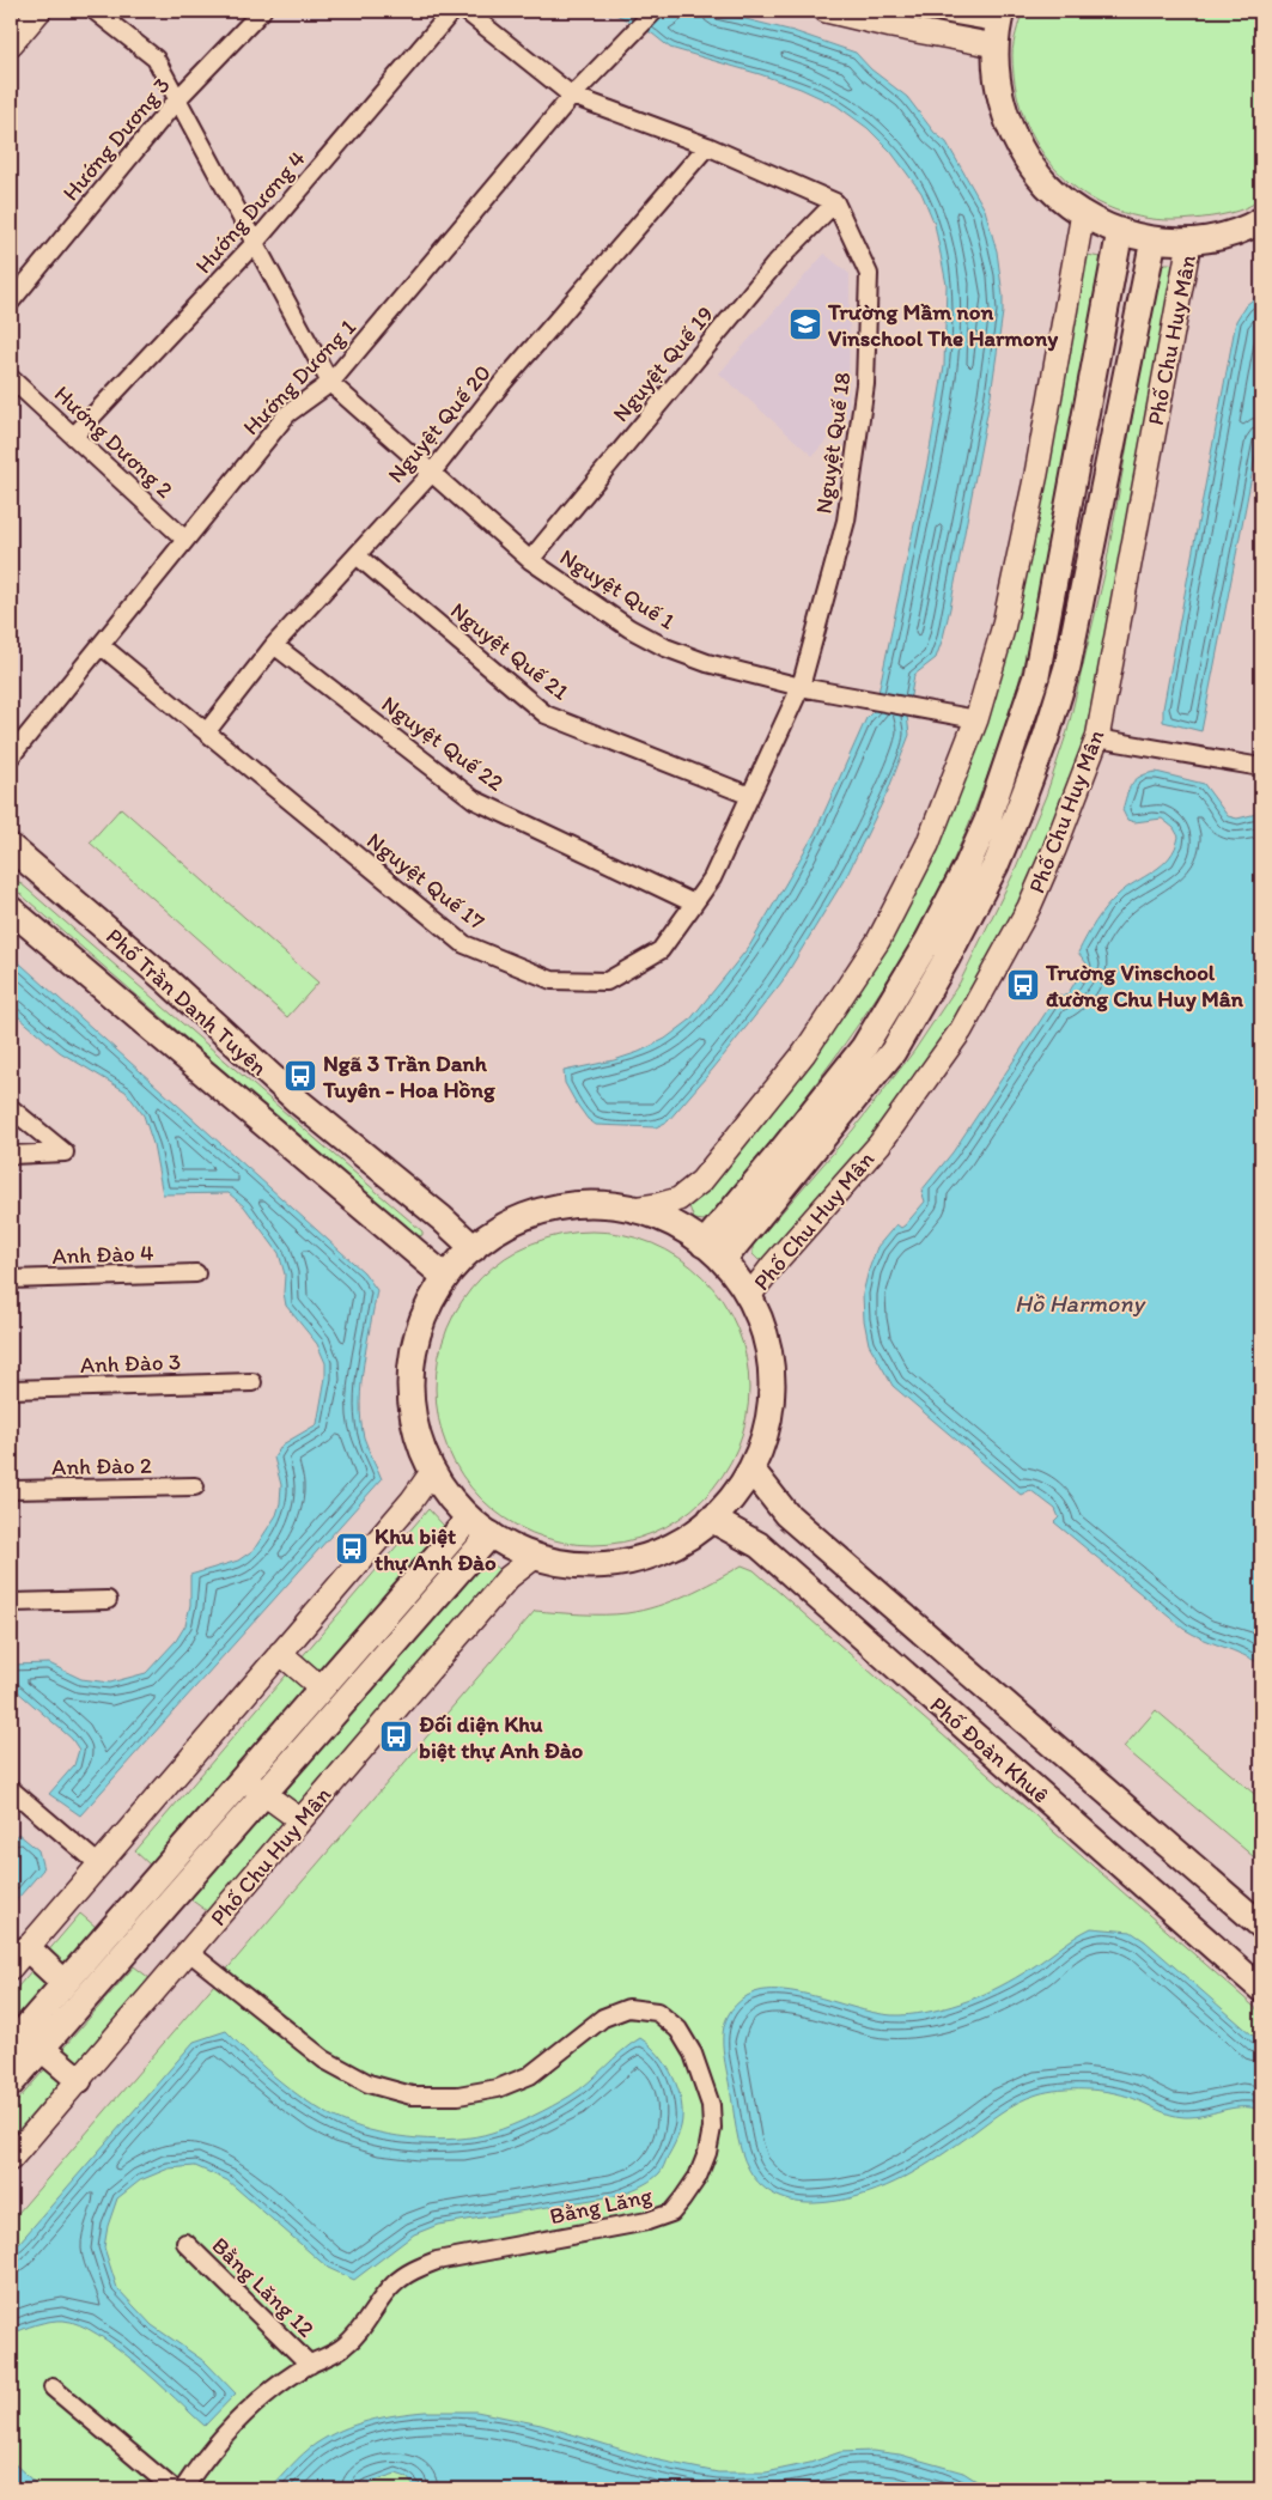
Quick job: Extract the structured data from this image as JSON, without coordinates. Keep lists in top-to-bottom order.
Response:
{
  "streets": {
    "main road": ["Phố Chu Huy Mân", "Phố Trần Danh Tuyên", "Phố Đoàn Khuê"],
    "street": [
      "Hướng Dương 3",
      "Hướng Dương 4",
      "Nguyệt Quế 19",
      "Hướng Dương 1",
      "Nguyệt Quế 20",
      "Hướng Dương 2",
      "Nguyệt Quế 18",
      "Nguyệt Quế 1",
      "Nguyệt Quế 21",
      "Nguyệt Quế 22",
      "Nguyệt Quế 17",
      "Anh Đào 4",
      "Anh Đào 3",
      "Anh Đào 2",
      "Bằng Lăng",
      "Bằng Lăng 12"
    ]
  },
  "crossings": [
    ["Hướng Dương 3", "Nguyệt Quế 1"],
    ["Hướng Dương 4", "Hướng Dương 2"],
    ["Hướng Dương 4", "Nguyệt Quế 1"],
    ["Phố Chu Huy Mân", "Bằng Lăng"],
    ["Nguyệt Quế 19", "Nguyệt Quế 18"],
    ["Nguyệt Quế 19", "Nguyệt Quế 1"],
    ["Hướng Dương 1", "Hướng Dương 2"],
    ["Hướng Dương 1", "Nguyệt Quế 1"],
    ["Hướng Dương 1", "Nguyệt Quế 17"],
    ["Nguyệt Quế 20", "Nguyệt Quế 1"],
    ["Nguyệt Quế 20", "Nguyệt Quế 21"],
    ["Nguyệt Quế 20", "Nguyệt Quế 22"],
    ["Nguyệt Quế 20", "Nguyệt Quế 17"],
    ["Nguyệt Quế 18", "Nguyệt Quế 1"],
    ["Nguyệt Quế 18", "Nguyệt Quế 17"],
    ["Nguyệt Quế 1", "Nguyệt Quế 17"],
    ["Nguyệt Quế 21", "Nguyệt Quế 17"],
    ["Nguyệt Quế 22", "Nguyệt Quế 17"],
    ["Bằng Lăng", "Bằng Lăng 12"]
  ],
  "water": ["Hồ Harmony"],
  "places": {
    "school or university": ["Trường Mầm non Vinschool The Harmony"],
    "bus stop": [
      "Trường Vinschool đường Chu Huy Mân",
      "Ngã 3 Trần Danh Tuyên - Hoa Hồng",
      "Khu biệt thự Anh Đào",
      "Đối diện Khu biệt thự Anh Đào"
    ]
  }
}
